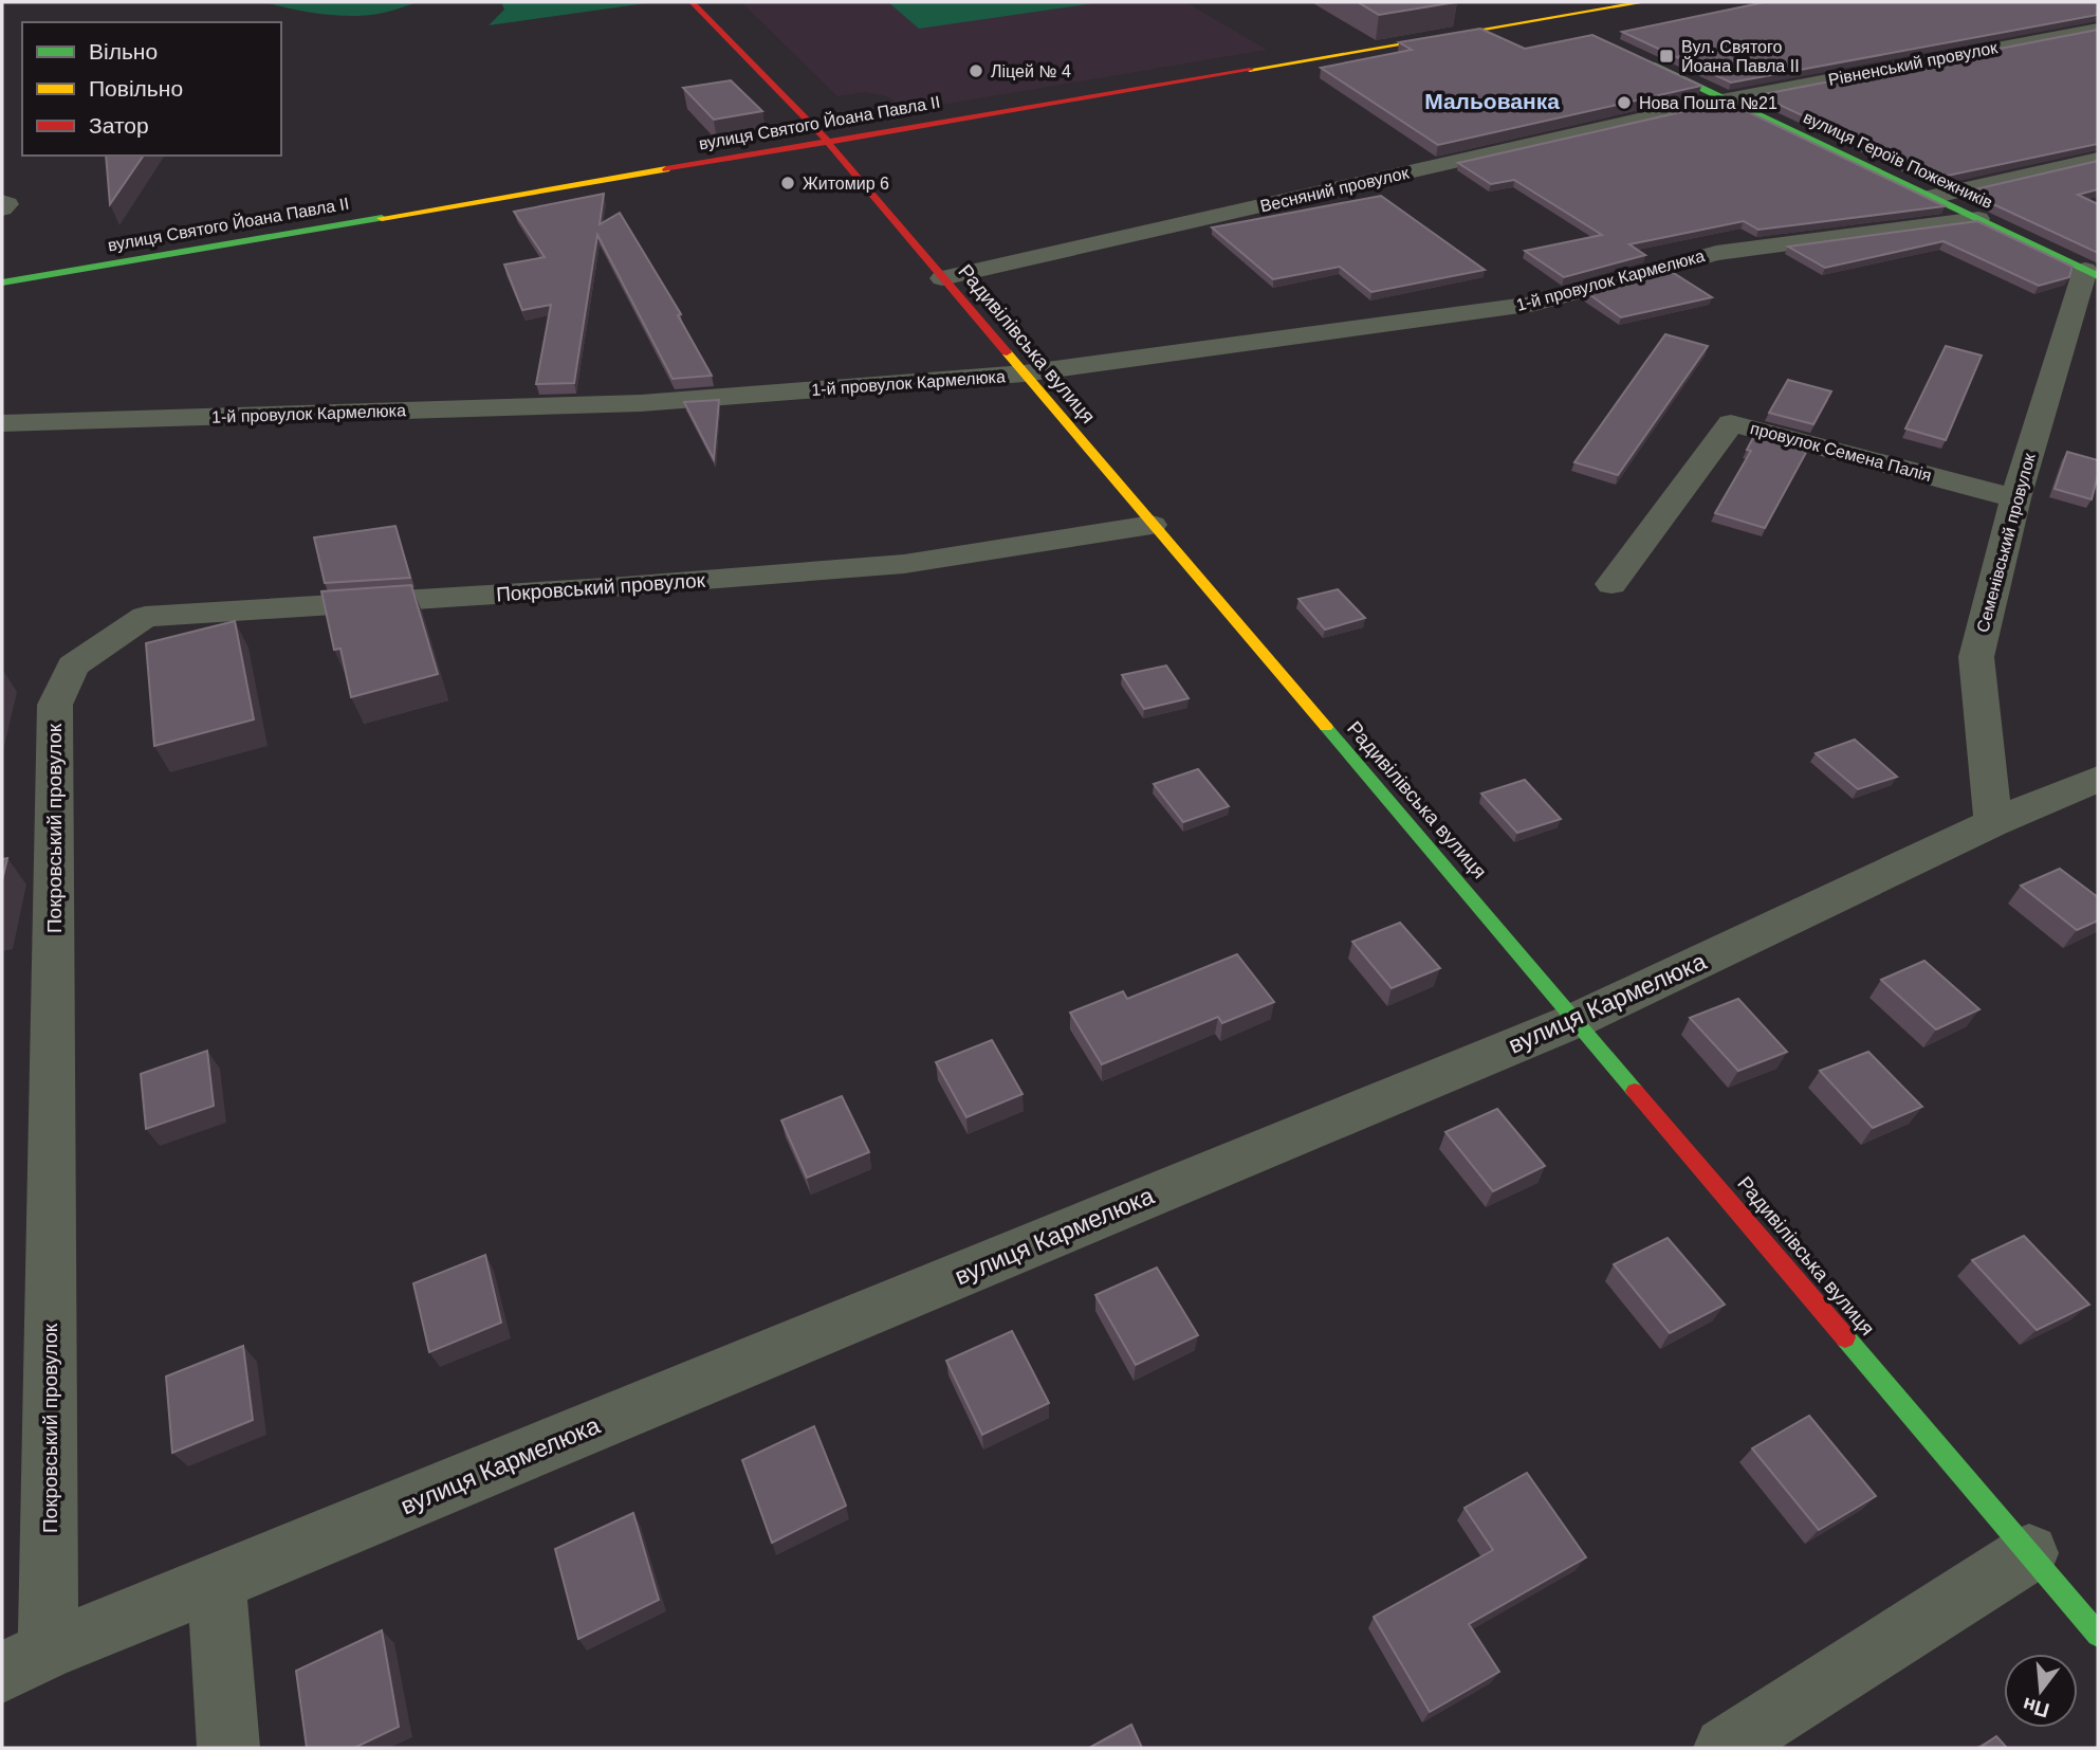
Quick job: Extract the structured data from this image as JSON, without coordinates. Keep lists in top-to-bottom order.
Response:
{
  "streets": {
    "street": [
      "Рівненський провулок",
      "вулиця Святого Йоана Павла II",
      "вулиця Героїв Пожежників",
      "Весняний провулок",
      "1-й провулок Кармелюка",
      "Радивілівська вулиця",
      "провулок Семена Палія",
      "Семенівський провулок",
      "Покровський провулок",
      "вулиця Кармелюка"
    ]
  },
  "crossings": [
    ["Рівненський провулок", "вулиця Героїв Пожежників"],
    ["Рівненський провулок", "Весняний провулок"],
    ["вулиця Святого Йоана Павла II", "Радивілівська вулиця"],
    ["вулиця Героїв Пожежників", "Весняний провулок"],
    ["вулиця Героїв Пожежників", "1-й провулок Кармелюка"],
    ["вулиця Героїв Пожежників", "Семенівський провулок"],
    ["Весняний провулок", "Радивілівська вулиця"],
    ["1-й провулок Кармелюка", "Радивілівська вулиця"],
    ["Радивілівська вулиця", "Покровський провулок"],
    ["Радивілівська вулиця", "вулиця Кармелюка"],
    ["провулок Семена Палія", "Семенівський провулок"],
    ["Семенівський провулок", "вулиця Кармелюка"],
    ["Покровський провулок", "вулиця Кармелюка"]
  ],
  "districts": ["Мальованка"],
  "places": {
    "transit": ["Вул. Святого Йоана Павла ІІ"],
    "other": ["Ліцей № 4", "Нова Пошта №21", "Житомир 6"]
  },
  "legend": ["Вільно", "Повільно", "Затор"],
  "north": "bottom"
}
